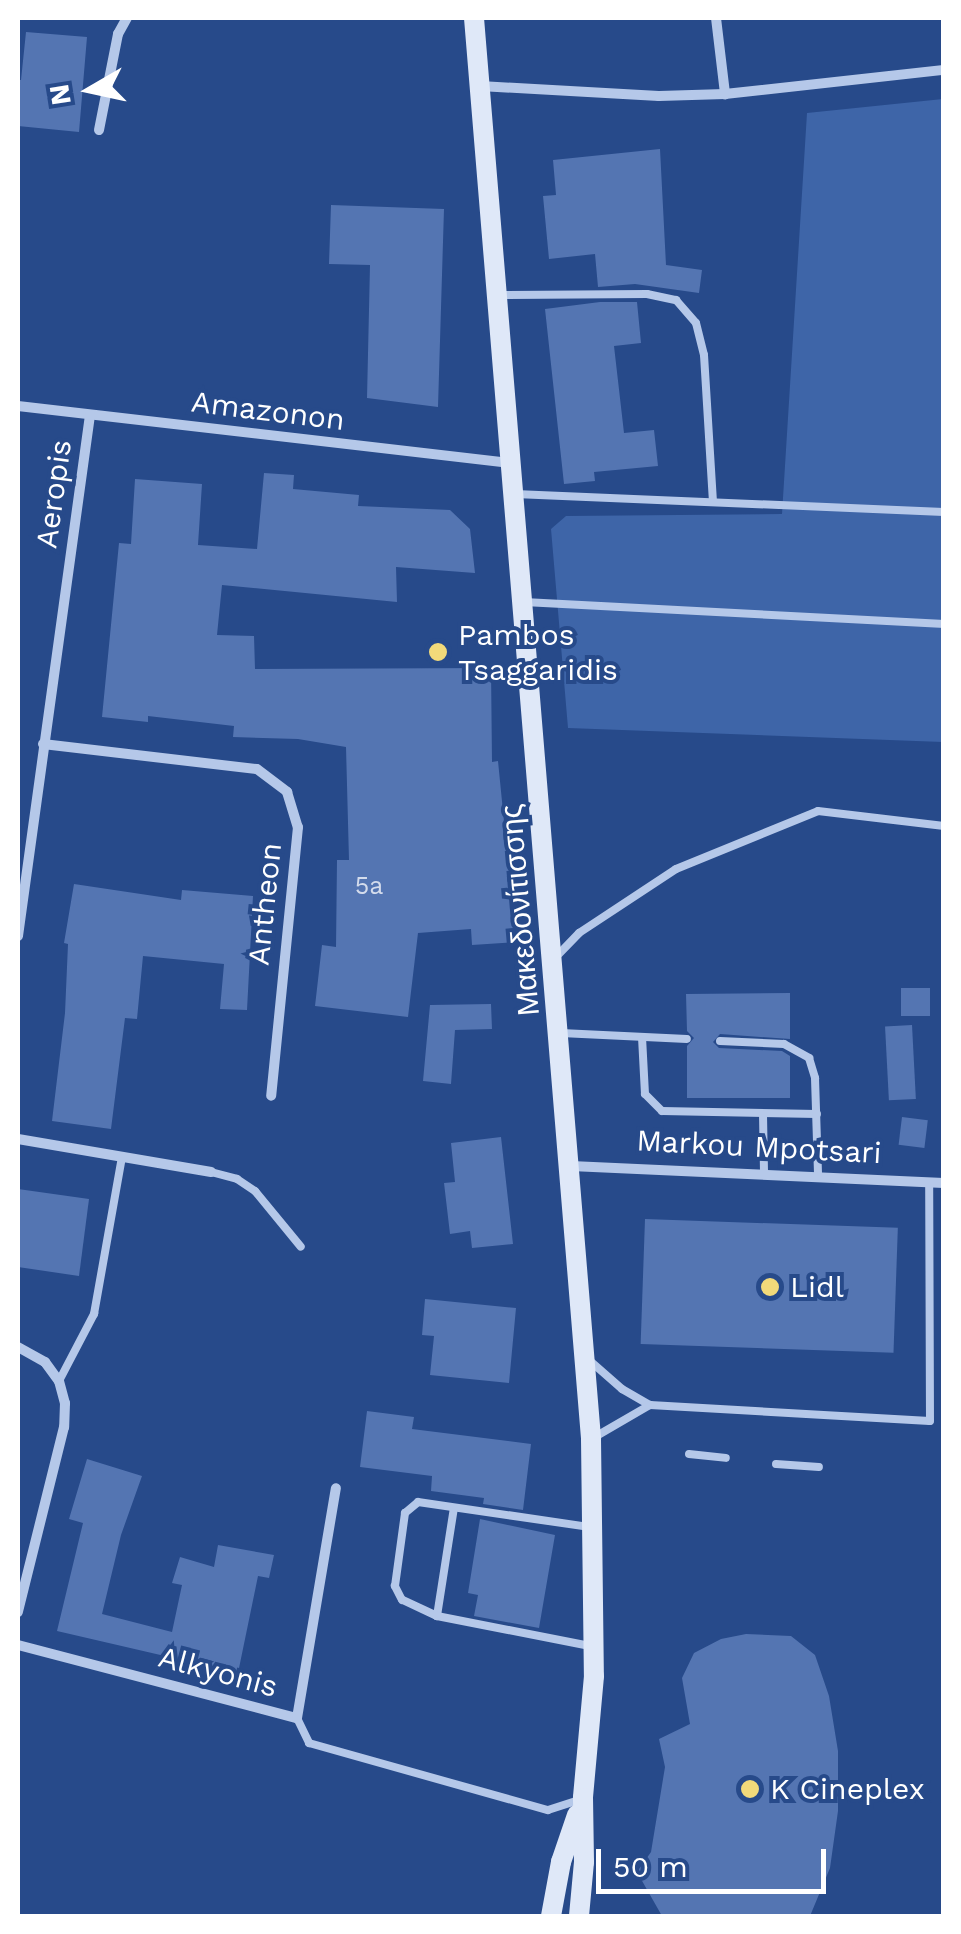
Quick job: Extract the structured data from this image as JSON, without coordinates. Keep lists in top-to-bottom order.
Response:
{
  "streets": {
    "main road": ["Μακεδονίτισσης"],
    "street": [
      "Amazonon",
      "Aeropis",
      "Antheon",
      "Markou Mpotsari",
      "Alkyonis"
    ]
  },
  "crossings": [
    ["Amazonon", "Aeropis"],
    ["Amazonon", "Μακεδονίτισσης"],
    ["Aeropis", "Antheon"],
    ["Μακεδονίτισσης", "Markou Mpotsari"]
  ],
  "places": ["Pambos Tsaggaridis", "Lidl", "K Cineplex"],
  "house_numbers": ["5a"],
  "scale_bar": "50 m",
  "north": "left"
}
